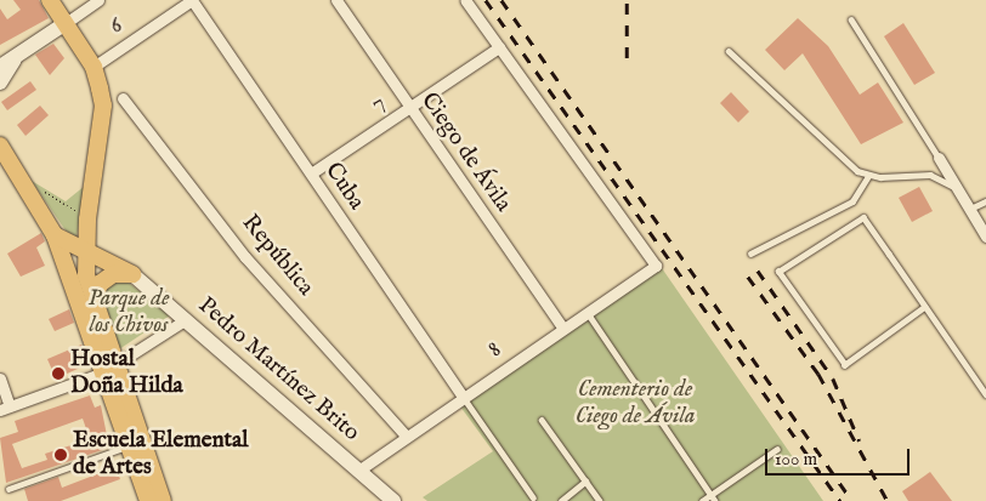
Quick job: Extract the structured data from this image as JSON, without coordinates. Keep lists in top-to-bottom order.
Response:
{
  "streets": {
    "street": [
      "6",
      "7",
      "Ciego de Ávila",
      "Cuba",
      "República",
      "8",
      "Pedro Martínez Brito"
    ]
  },
  "crossings": [
    ["6", "Cuba"],
    ["7", "Ciego de Ávila"],
    ["7", "Cuba"],
    ["7", "8"],
    ["Ciego de Ávila", "8"],
    ["Cuba", "8"],
    ["República", "8"],
    ["8", "Pedro Martínez Brito"]
  ],
  "parks": ["Parque de los Chivos", "Cementerio de Ciego de Ávila"],
  "places": ["Hostal Doña Hilda", "Escuela Elemental de Artes"],
  "scale_bar": "100 m"
}
